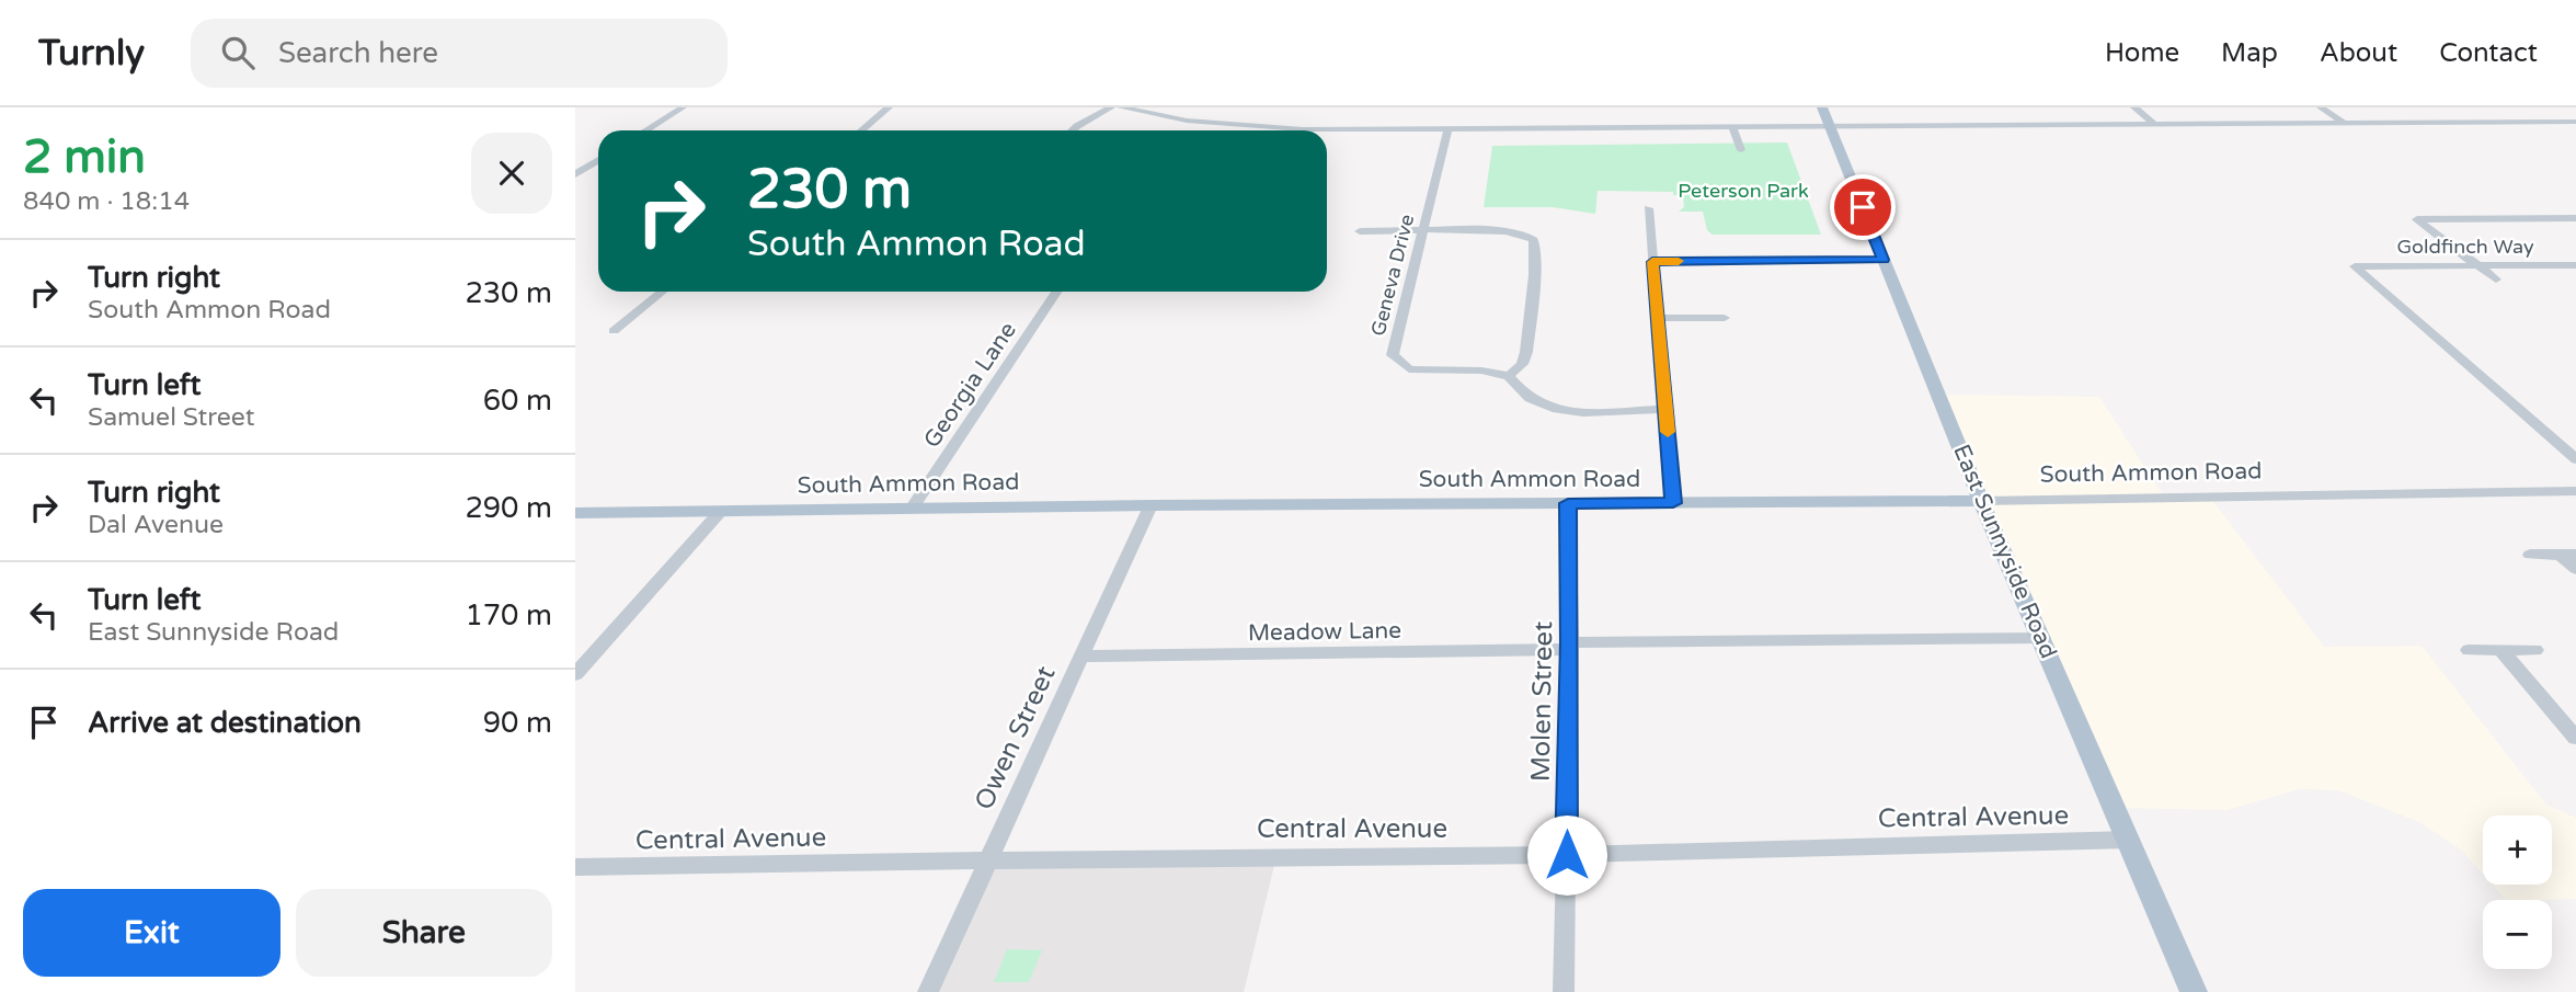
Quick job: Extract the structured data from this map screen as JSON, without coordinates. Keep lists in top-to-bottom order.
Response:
{
  "streets": {
    "main road": ["South Ammon Road", "East Sunnyside Road"],
    "street": [
      "Goldfinch Way",
      "Geneva Drive",
      "Georgia Lane",
      "Meadow Lane",
      "Molen Street",
      "Owen Street",
      "Central Avenue"
    ]
  },
  "crossings": [
    ["Georgia Lane", "South Ammon Road"],
    ["South Ammon Road", "East Sunnyside Road"],
    ["South Ammon Road", "Molen Street"],
    ["South Ammon Road", "Owen Street"],
    ["East Sunnyside Road", "Meadow Lane"],
    ["East Sunnyside Road", "Central Avenue"],
    ["Meadow Lane", "Molen Street"],
    ["Meadow Lane", "Owen Street"],
    ["Molen Street", "Central Avenue"],
    ["Owen Street", "Central Avenue"]
  ],
  "parks": ["Peterson Park"],
  "page": {
    "header": "Turnly",
    "search": "Search here",
    "nav": [
      "Home",
      "Map",
      "About",
      "Contact"
    ],
    "heading": ["2 min", "840 m · 18:14"],
    "turn": ["230 m", "South Ammon Road"],
    "list": [
      {
        "name": "Turn right",
        "note": "South Ammon Road",
        "value": "230 m"
      },
      {
        "name": "Turn left",
        "note": "Samuel Street",
        "value": "60 m"
      },
      {
        "name": "Turn right",
        "note": "Dal Avenue",
        "value": "290 m"
      },
      {
        "name": "Turn left",
        "note": "East Sunnyside Road",
        "value": "170 m"
      },
      {
        "name": "Arrive at destination",
        "value": "90 m"
      }
    ],
    "map_buttons": ["+", "−"],
    "buttons": ["Exit", "Share"]
  }
}
